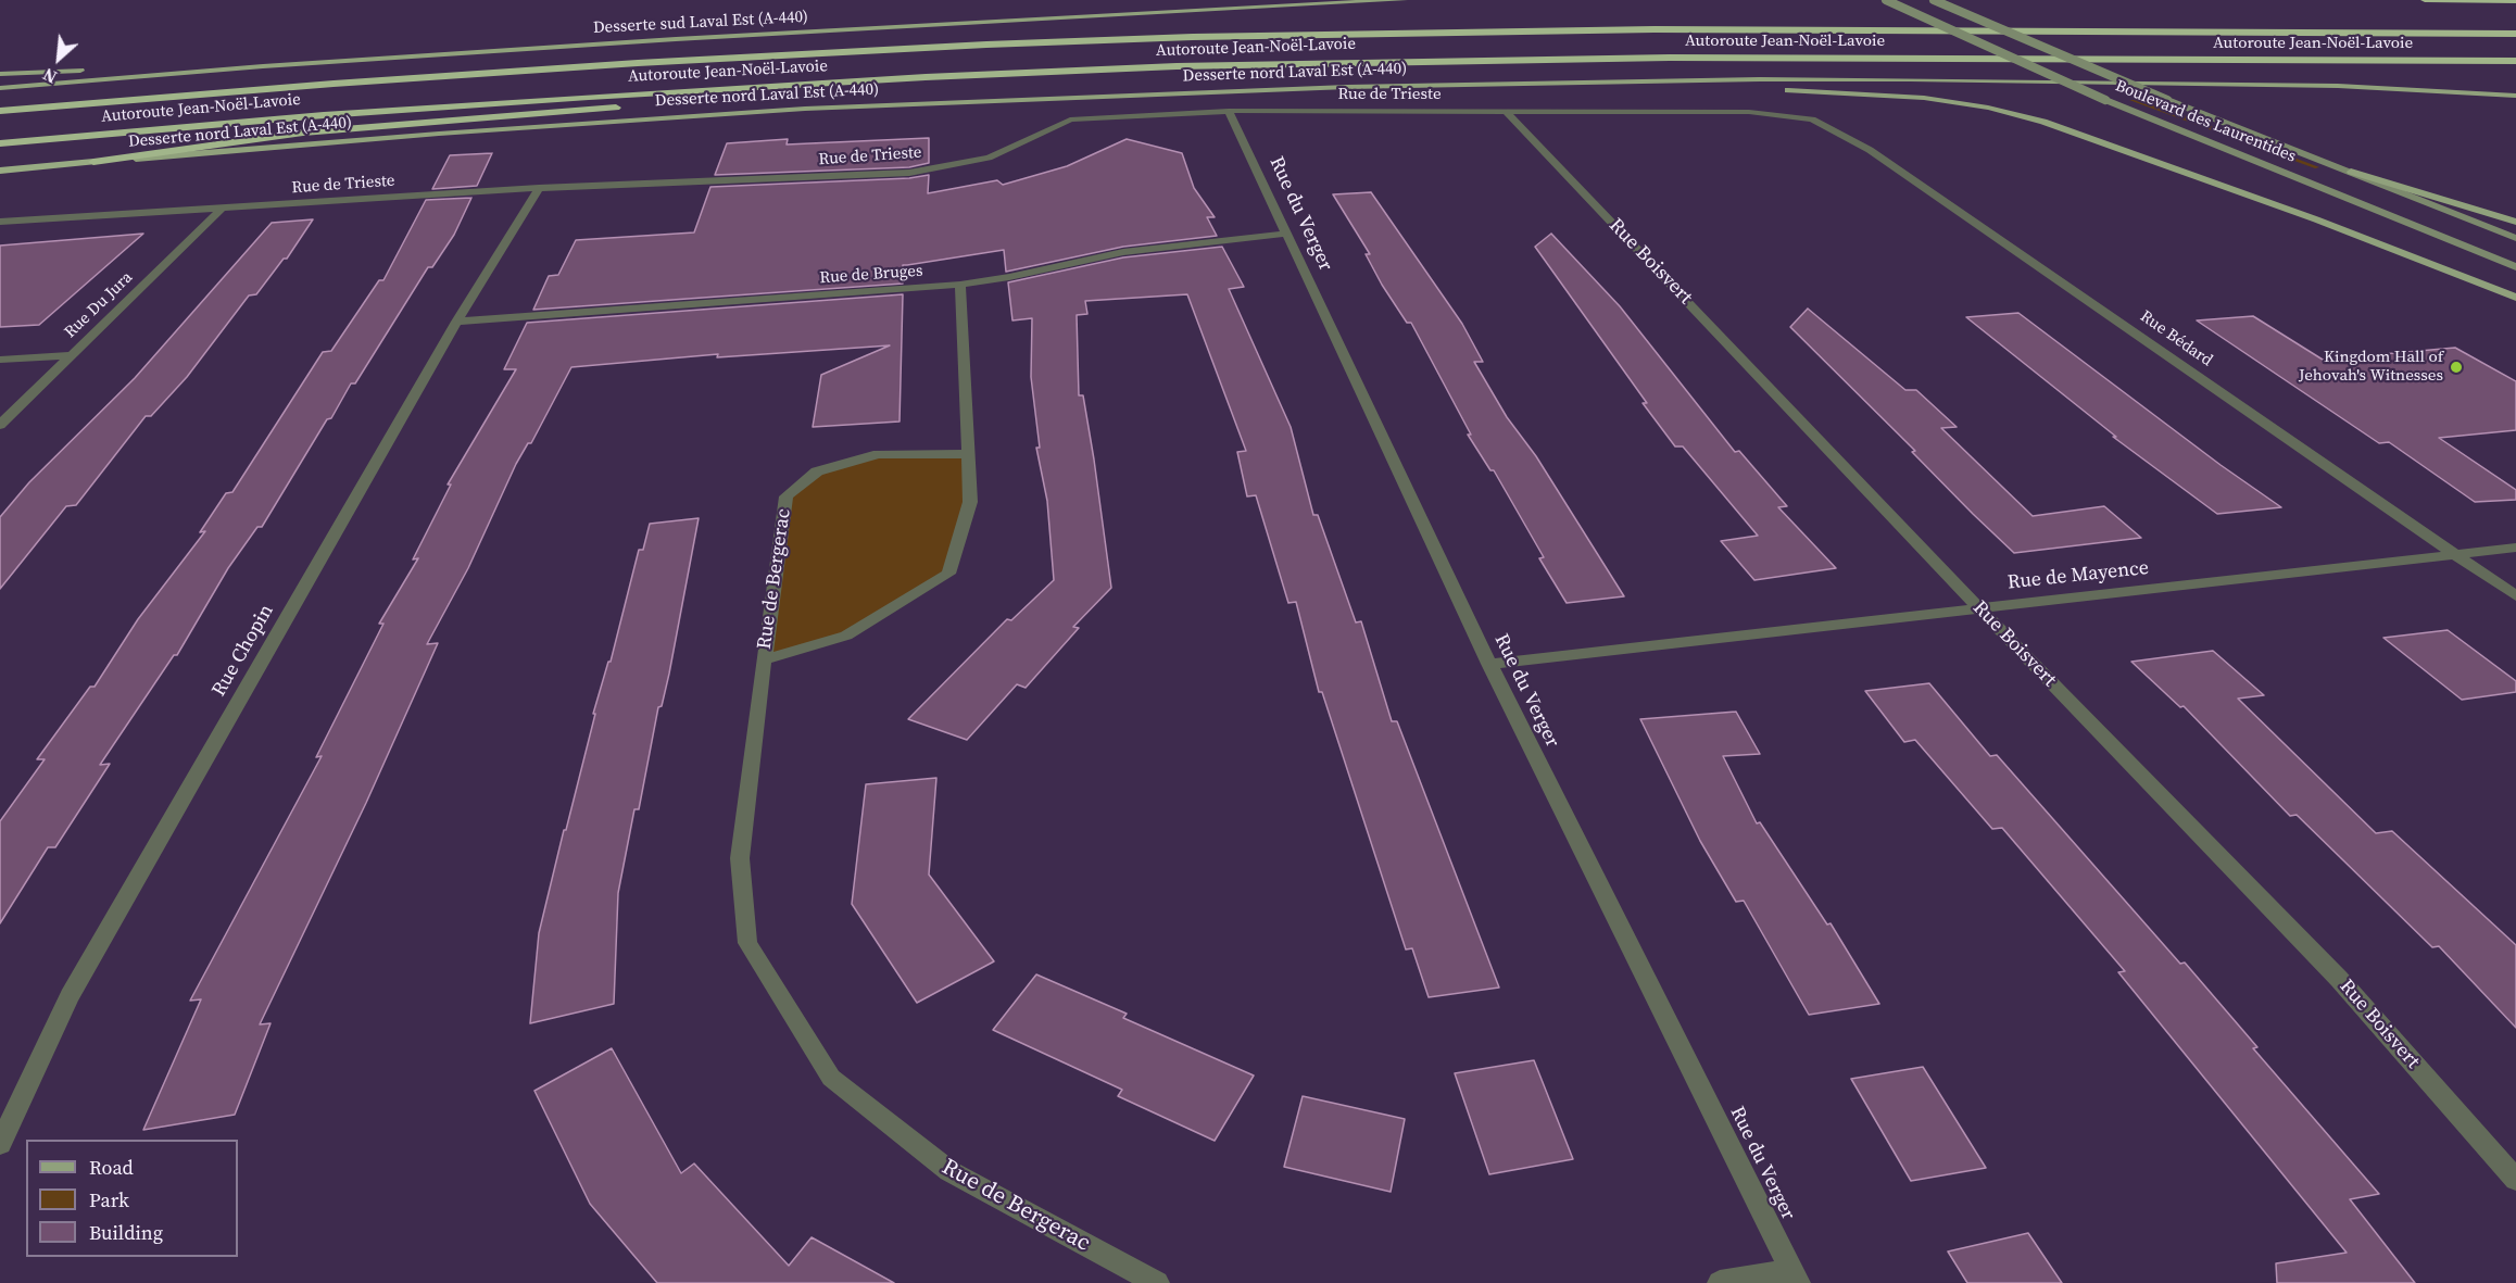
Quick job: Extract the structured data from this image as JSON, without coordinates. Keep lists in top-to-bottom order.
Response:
{
  "streets": {
    "highway": ["Autoroute Jean-Noël-Lavoie", "Desserte nord Laval Est (A-440)"],
    "main road": ["Desserte sud Laval Est (A-440)", "Boulevard des Laurentides"],
    "street": [
      "Rue de Trieste",
      "Rue du Verger",
      "Rue Boisvert",
      "Rue de Bruges",
      "Rue Du Jura",
      "Rue Bédard",
      "Rue de Mayence",
      "Rue de Bergerac",
      "Rue Chopin"
    ]
  },
  "crossings": [
    ["Rue de Trieste", "Rue du Verger"],
    ["Rue de Trieste", "Rue Boisvert"],
    ["Rue de Trieste", "Rue Du Jura"],
    ["Rue de Trieste", "Rue Bédard"],
    ["Rue de Trieste", "Rue Chopin"],
    ["Rue du Verger", "Rue de Bruges"],
    ["Rue du Verger", "Rue de Mayence"],
    ["Rue Boisvert", "Rue de Mayence"],
    ["Rue de Bruges", "Rue de Bergerac"],
    ["Rue de Bruges", "Rue Chopin"],
    ["Rue Bédard", "Rue de Mayence"]
  ],
  "places": ["Kingdom Hall of Jehovah's Witnesses"],
  "legend": ["Road", "Park", "Building"],
  "north": "bottom left"
}
